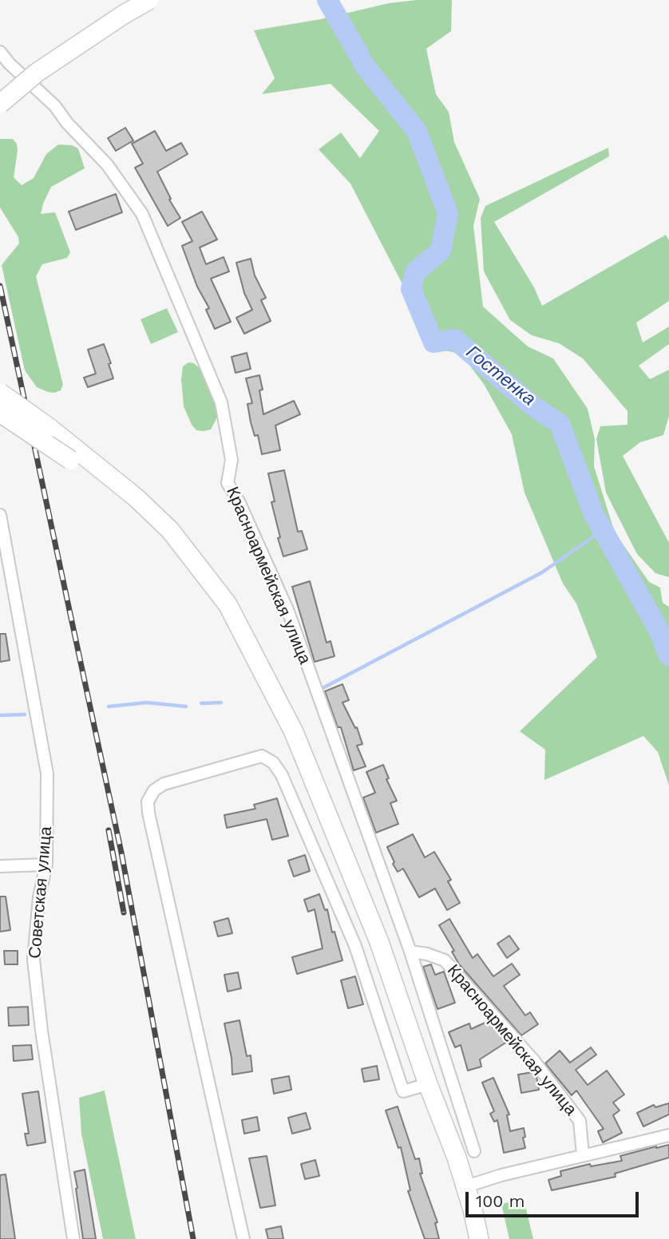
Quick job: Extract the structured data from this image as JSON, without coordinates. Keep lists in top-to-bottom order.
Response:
{
  "streets": {
    "street": ["Красноармейская улица", "Советская улица"]
  },
  "water": ["Гостенка"],
  "scale_bar": "100 m"
}
